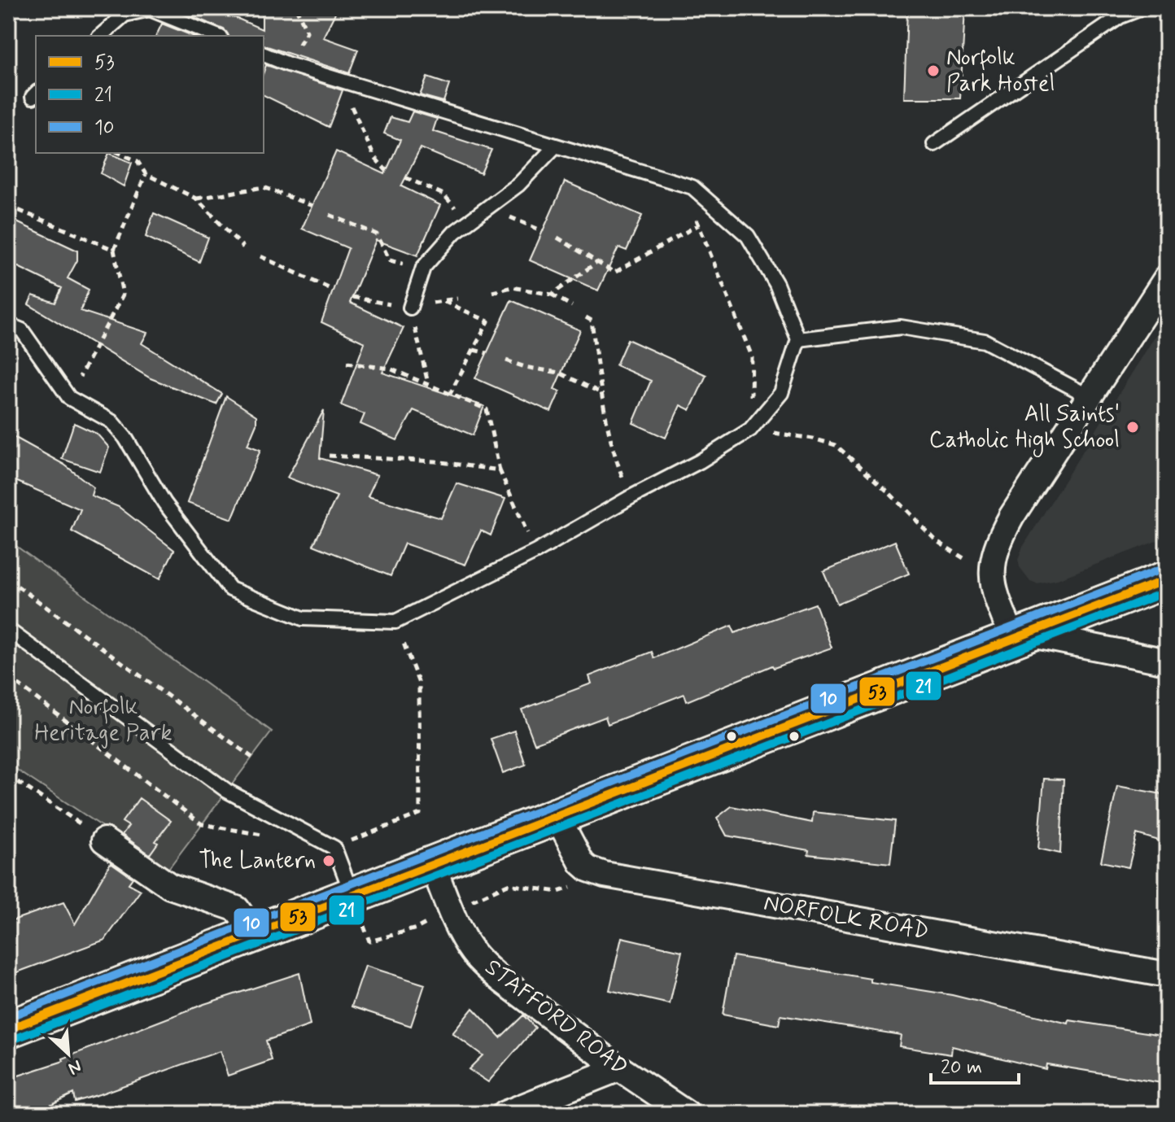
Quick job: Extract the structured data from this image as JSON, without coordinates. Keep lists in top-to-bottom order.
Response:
{
  "streets": {
    "street": ["NORFOLK ROAD", "STAFFORD ROAD"]
  },
  "parks": ["Norfolk Heritage Park"],
  "places": ["Norfolk Park Hostel", "All Saints' Catholic High School", "The Lantern"],
  "lines": ["transit line 10", "transit line 53", "transit line 21"],
  "legend": ["53", "21", "10"],
  "scale_bar": "20 m",
  "north": "bottom right"
}
